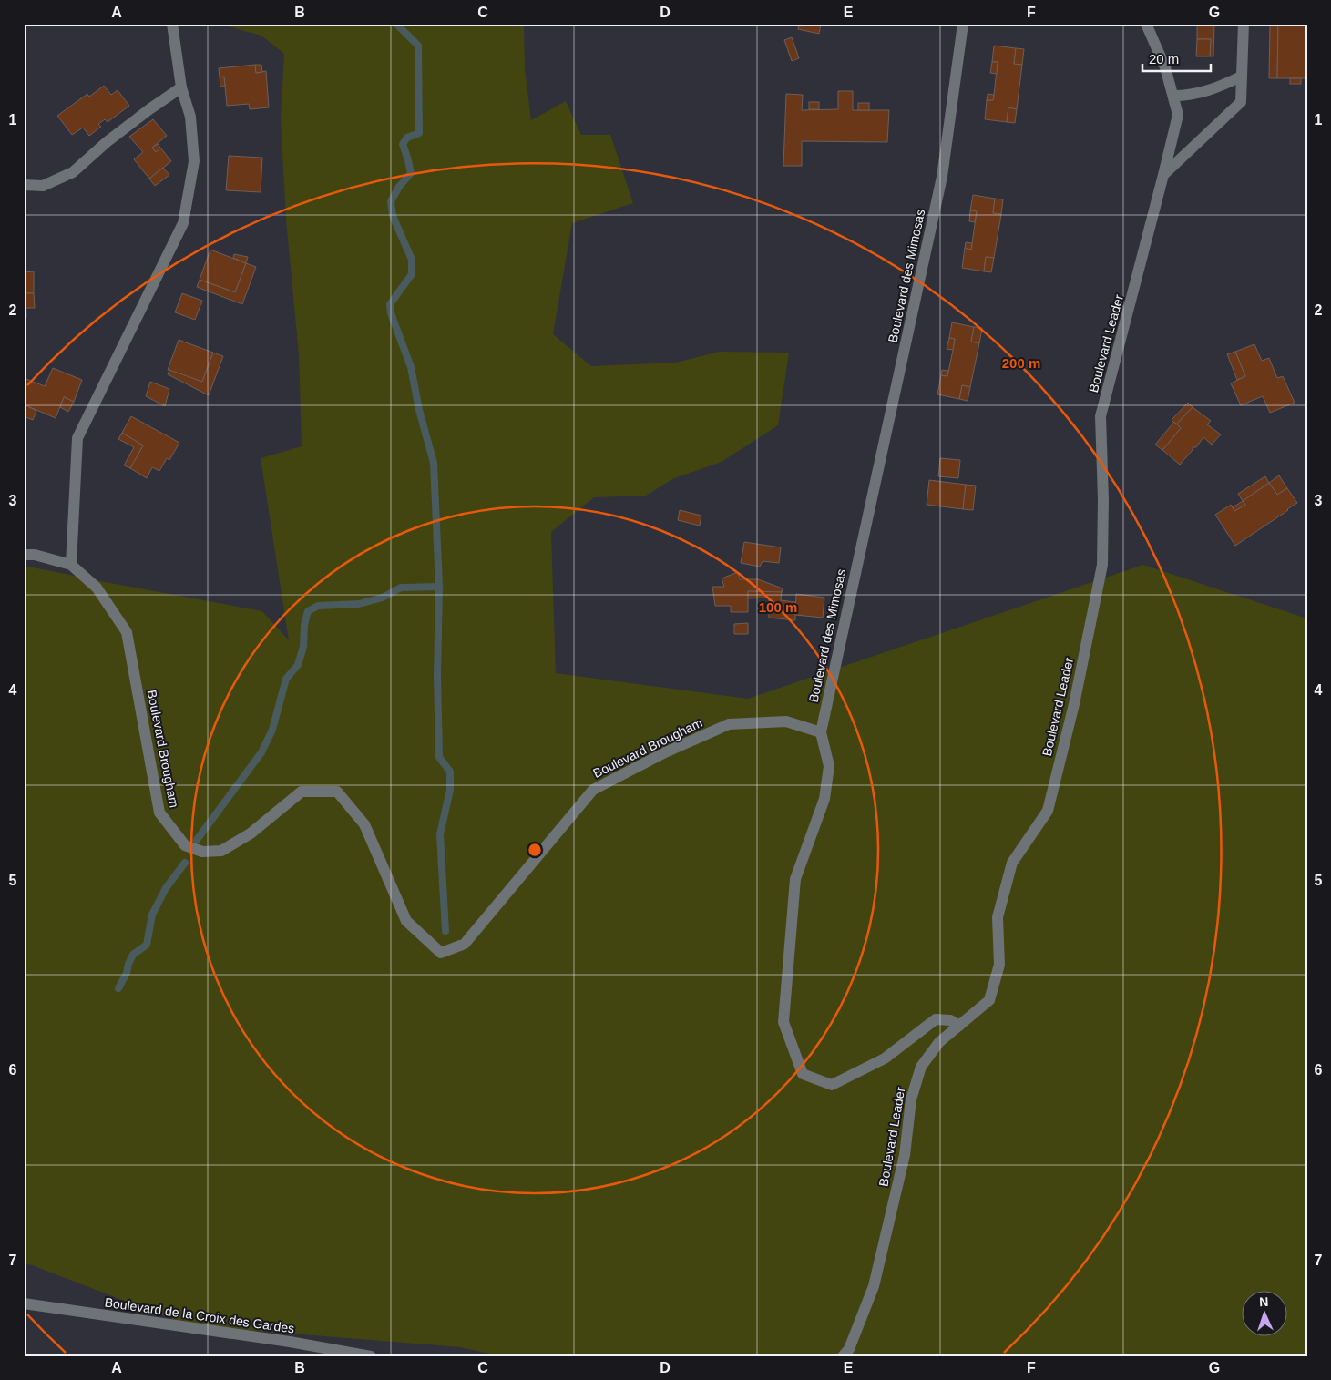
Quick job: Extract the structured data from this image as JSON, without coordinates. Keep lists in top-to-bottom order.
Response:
{
  "streets": {
    "street": [
      "Boulevard des Mimosas",
      "Boulevard Leader",
      "Boulevard Brougham",
      "Boulevard de la Croix des Gardes"
    ]
  },
  "crossings": [
    ["Boulevard des Mimosas", "Boulevard Leader"],
    ["Boulevard des Mimosas", "Boulevard Brougham"]
  ],
  "scale_bar": "20 m",
  "north": "top",
  "grid": {
    "columns": [
      "A",
      "B",
      "C",
      "D",
      "E",
      "F",
      "G"
    ],
    "rows": [
      "1",
      "2",
      "3",
      "4",
      "5",
      "6",
      "7"
    ]
  },
  "rings": ["200 m", "100 m"]
}
